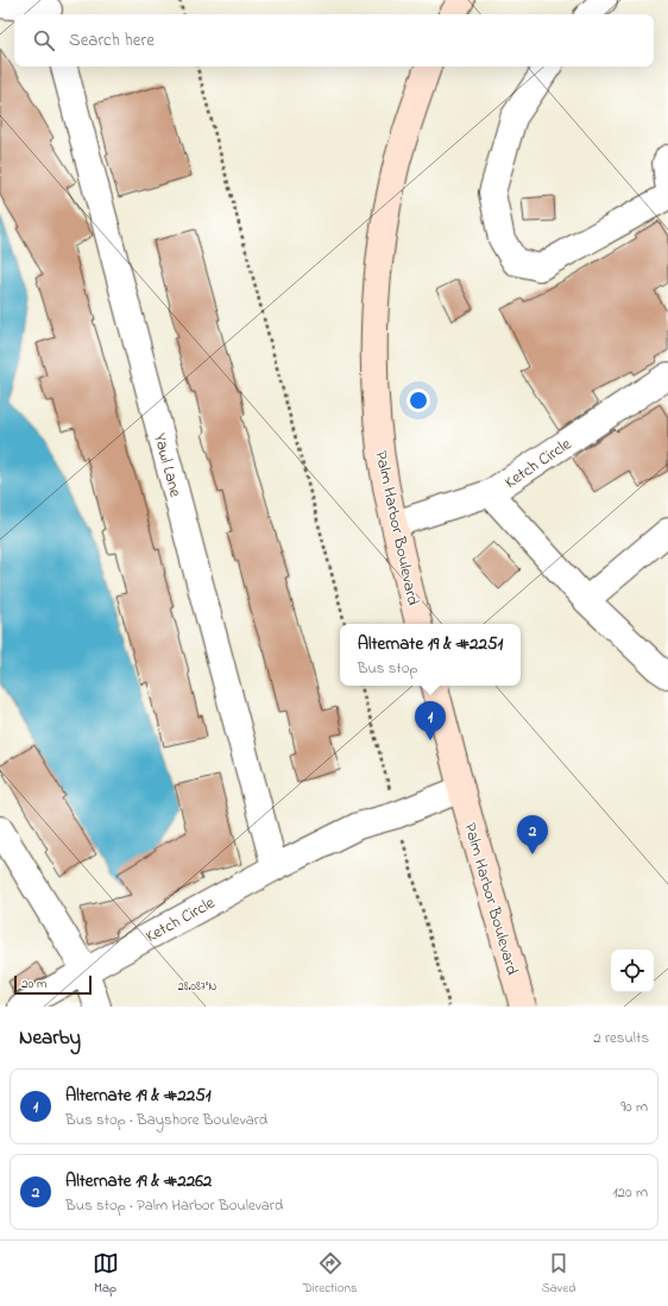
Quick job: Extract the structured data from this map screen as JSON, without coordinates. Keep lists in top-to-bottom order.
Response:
{
  "streets": {
    "main road": ["Palm Harbor Boulevard"],
    "street": ["Ketch Circle", "Yawl Lane"]
  },
  "crossings": [
    ["Ketch Circle", "Yawl Lane"],
    ["Ketch Circle", "Palm Harbor Boulevard"]
  ],
  "scale_bar": "20 m",
  "page": {
    "search": "Search here",
    "popup": ["Alternate 19 & #2251", "Bus stop"],
    "pins": ["1", "2"],
    "scale": "20 m",
    "heading": ["Nearby", "2 results"],
    "list": [
      {
        "mark": "1",
        "name": "Alternate 19 & #2251",
        "note": "Bus stop · Bayshore Boulevard",
        "value": "90 m"
      },
      {
        "mark": "2",
        "name": "Alternate 19 & #2262",
        "note": "Bus stop · Palm Harbor Boulevard",
        "value": "120 m"
      }
    ],
    "nav": ["Map", "Directions", "Saved"]
  },
  "coordinates": ["28.087°N"]
}
